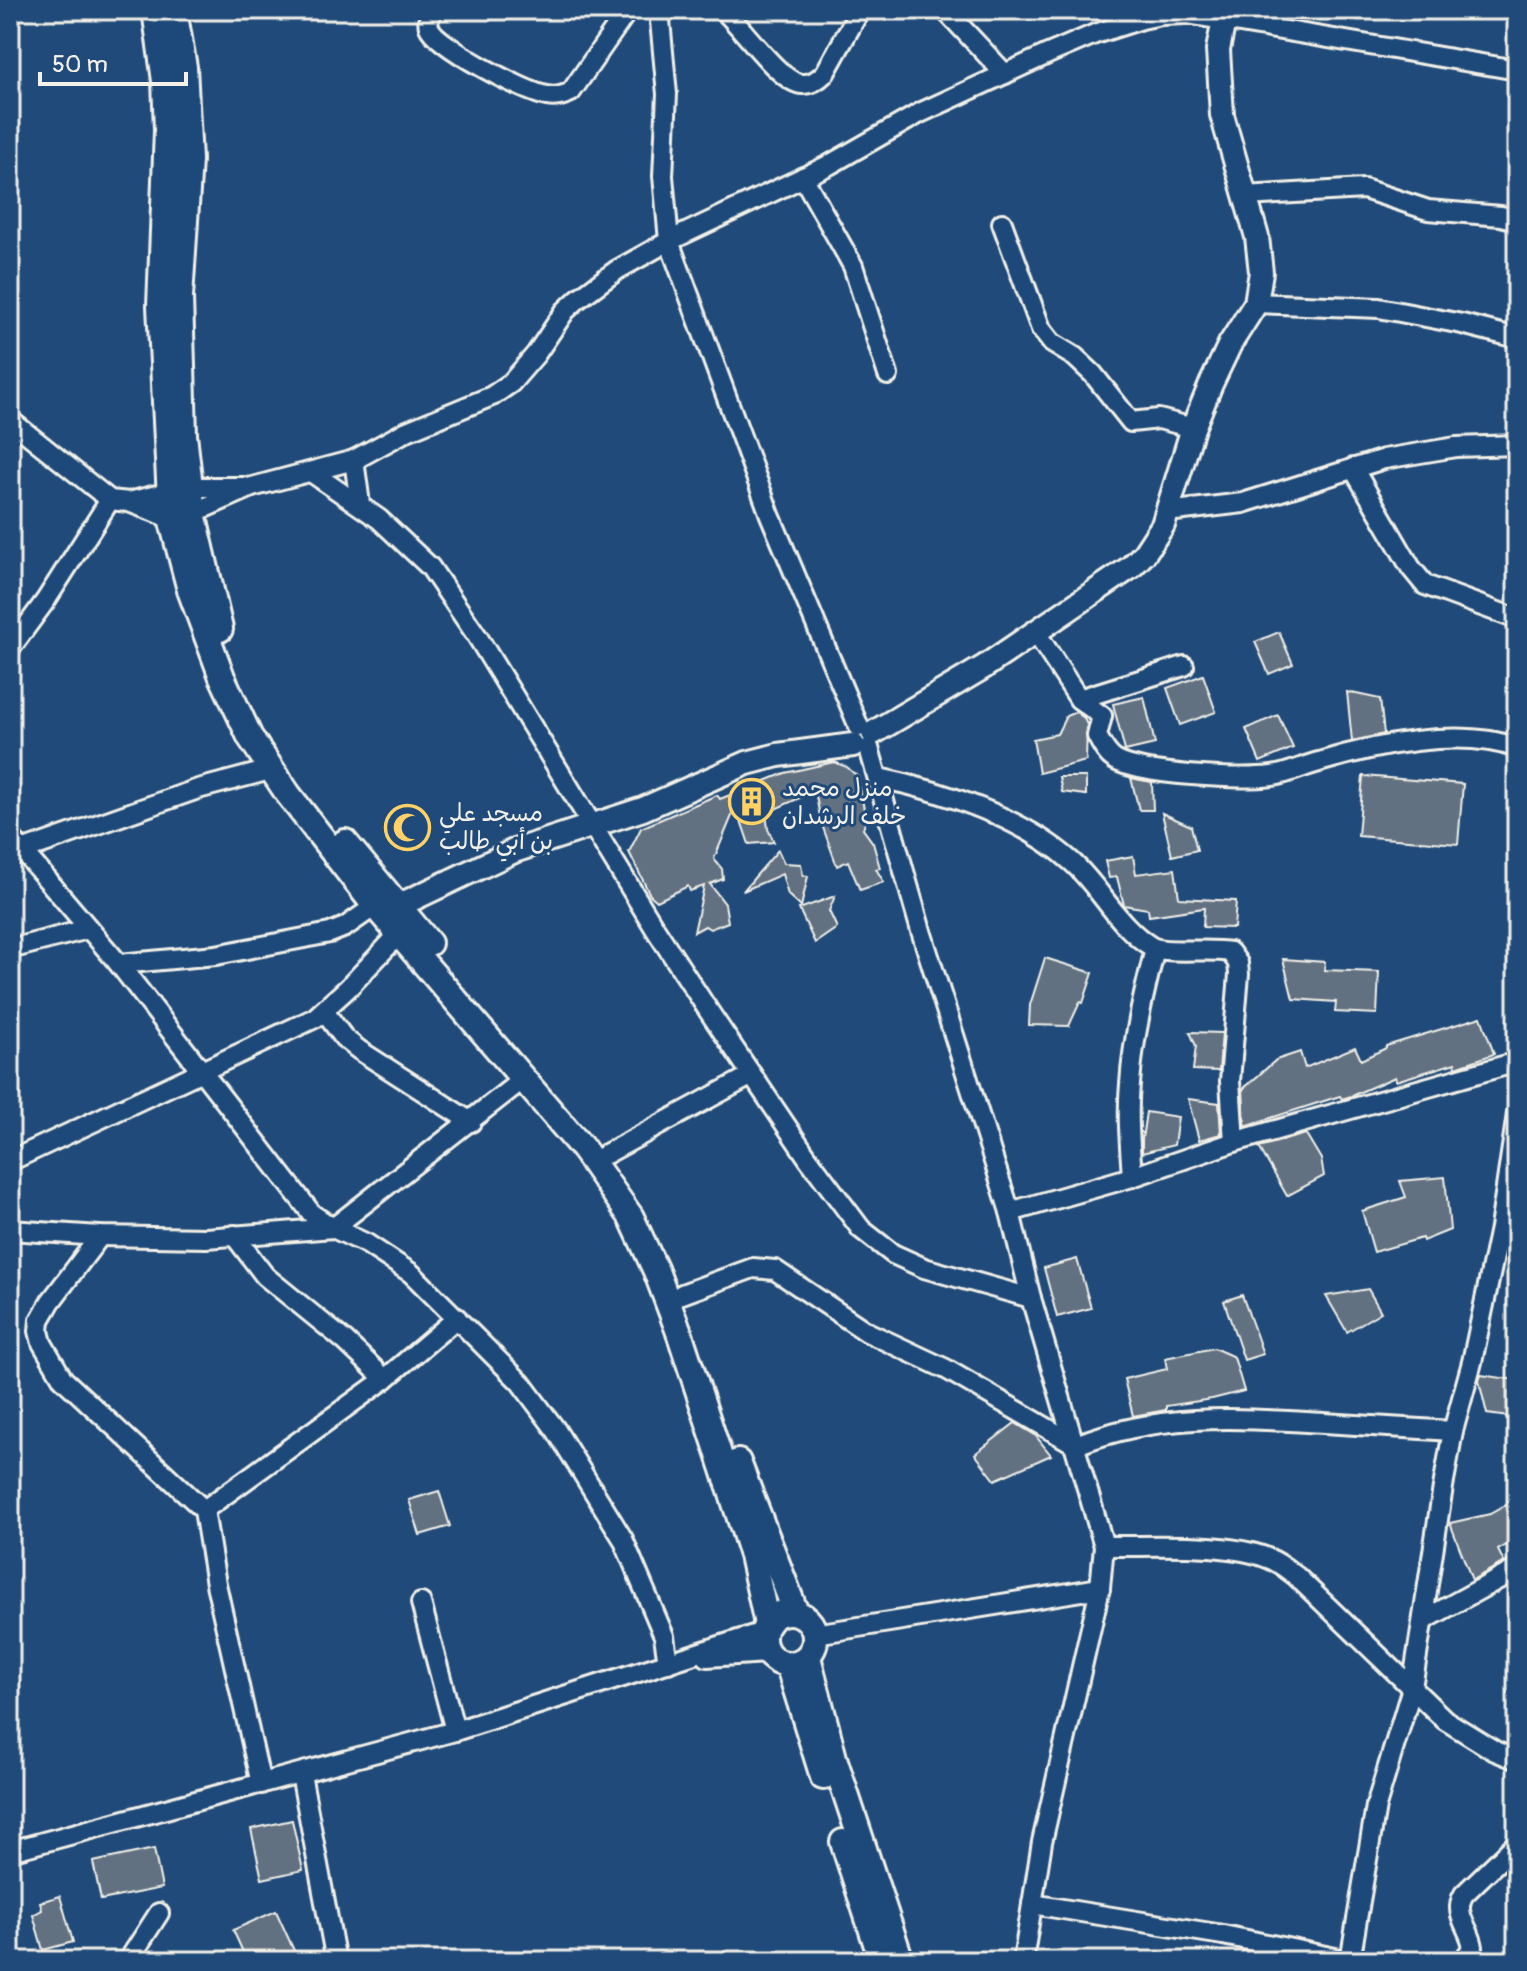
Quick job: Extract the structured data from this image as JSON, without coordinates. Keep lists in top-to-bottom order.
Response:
{
  "places": {
    "building": ["منزل محمد خلف الرشدان"],
    "mosque": ["مسجد علي بن أبي طالب"]
  },
  "scale_bar": "50 m"
}
